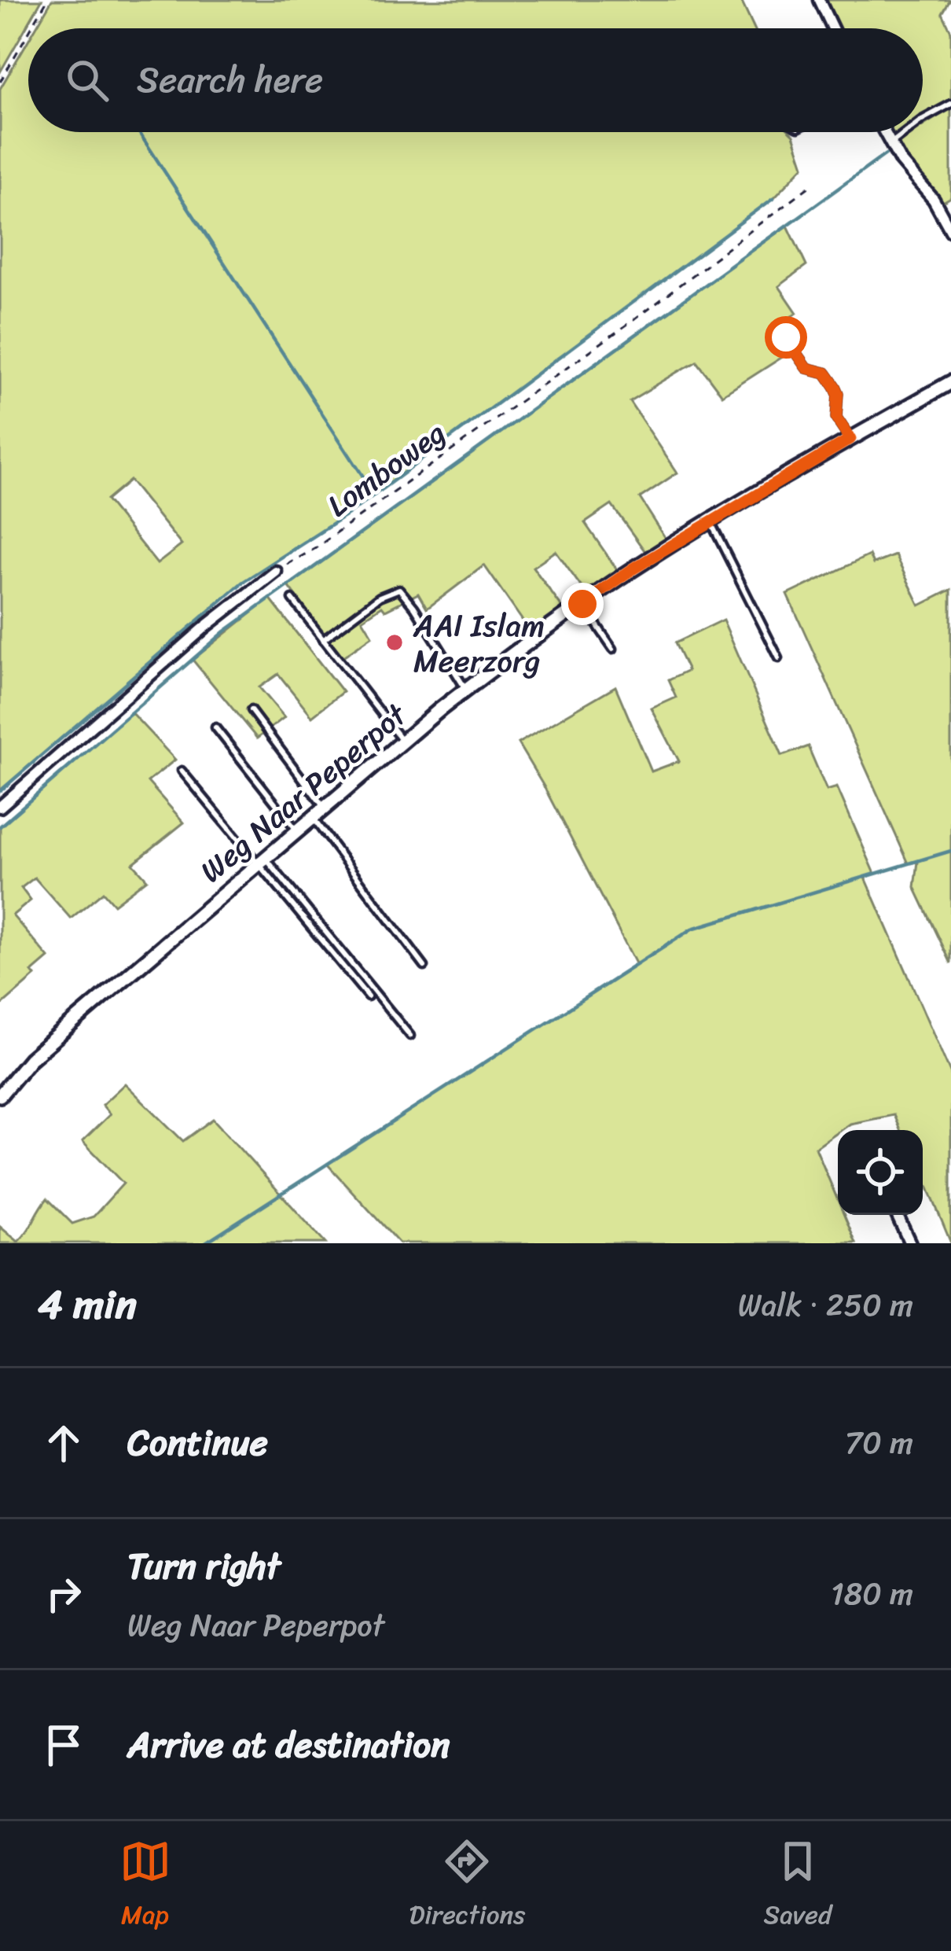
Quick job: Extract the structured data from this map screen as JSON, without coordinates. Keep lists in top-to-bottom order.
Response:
{
  "streets": {
    "street": ["Weg Naar Peperpot"],
    "path": ["Lomboweg"]
  },
  "places": ["AAI Islam Meerzorg"],
  "page": {
    "search": "Search here",
    "heading": ["4 min", "Walk · 250 m"],
    "list": [
      ["Continue", "70 m"],
      ["Turn right", "Weg Naar Peperpot", "180 m"],
      "Arrive at destination"
    ],
    "nav": ["Map", "Directions", "Saved"]
  }
}
